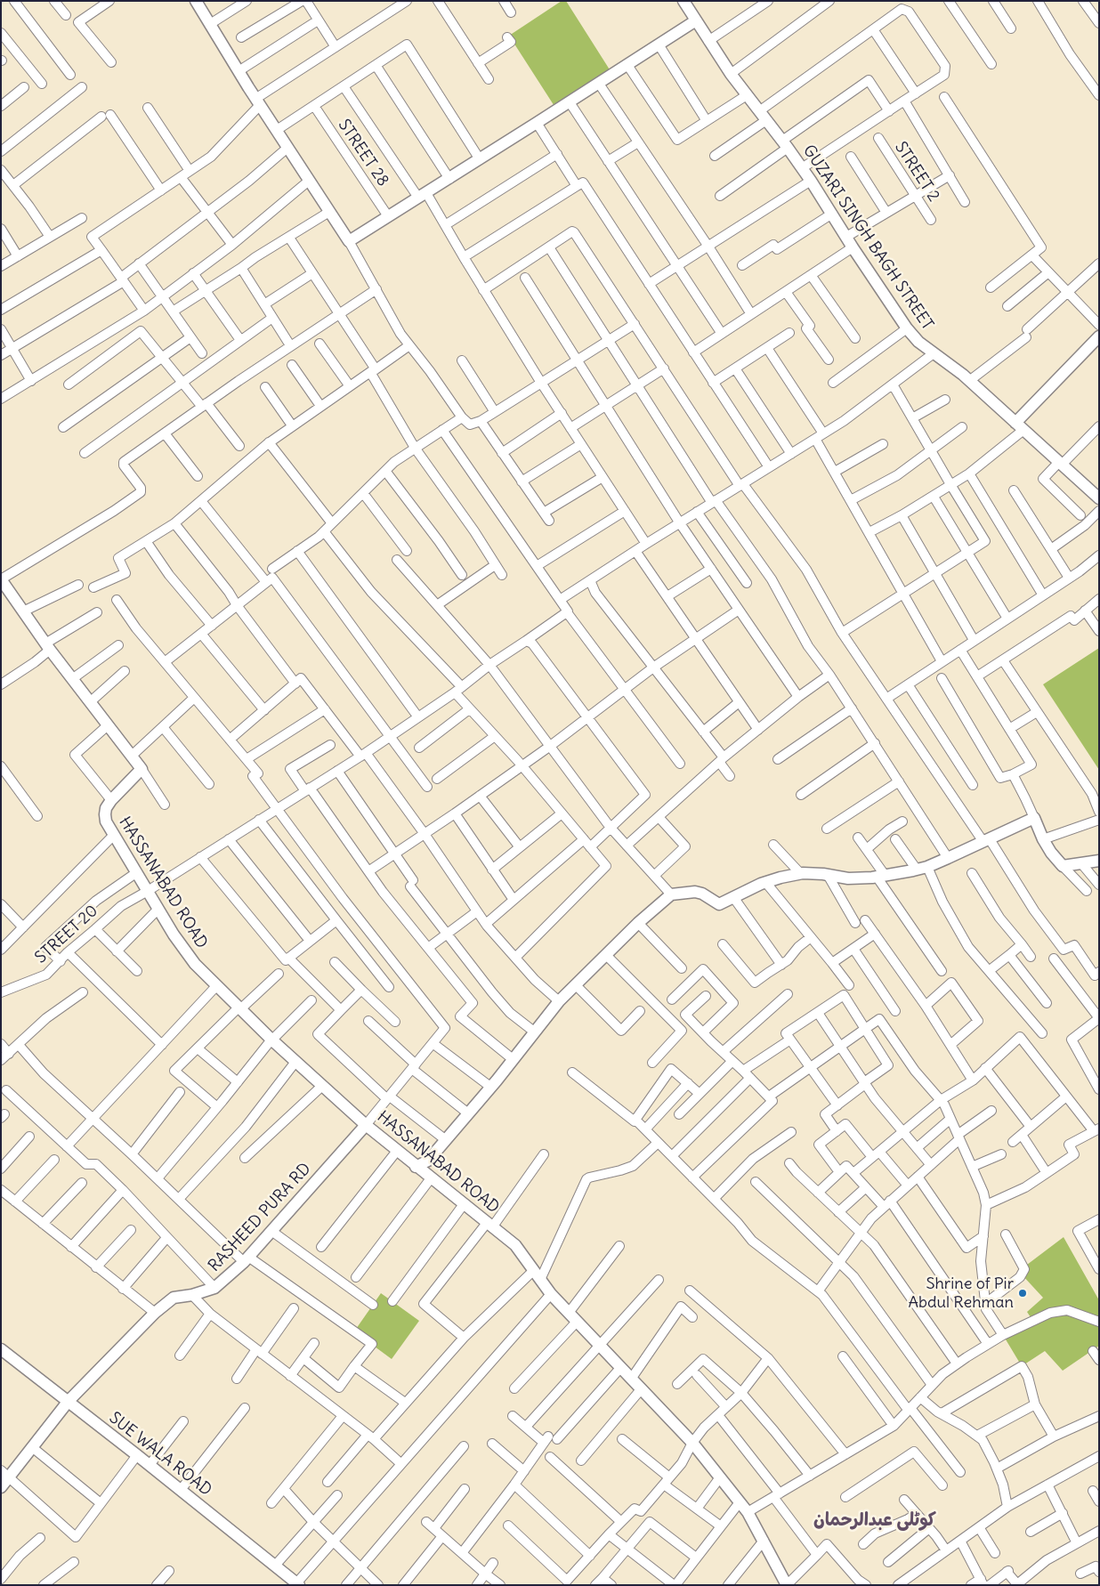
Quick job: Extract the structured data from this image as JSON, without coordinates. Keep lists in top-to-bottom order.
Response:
{
  "streets": {
    "street": [
      "STREET 28",
      "STREET 2",
      "GUZARI SINGH BAGH STREET",
      "HASSANABAD ROAD",
      "STREET 20",
      "RASHEED PURA RD",
      "SUE WALA ROAD"
    ]
  },
  "crossings": [
    ["HASSANABAD ROAD", "STREET 20"],
    ["HASSANABAD ROAD", "RASHEED PURA RD"],
    ["RASHEED PURA RD", "SUE WALA ROAD"]
  ],
  "districts": ["کوٹلی عبدالرحمان"],
  "places": ["Shrine of Pir Abdul Rehman"]
}
